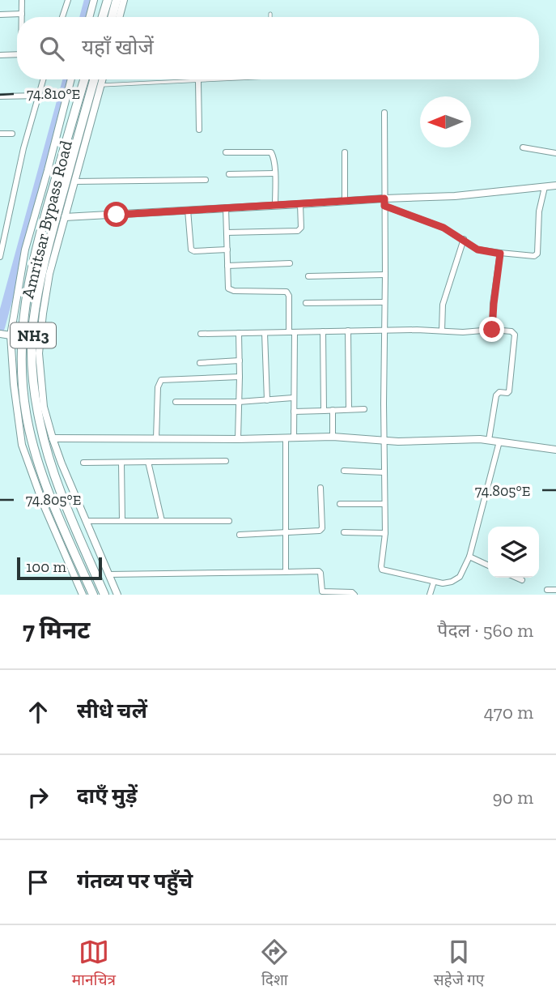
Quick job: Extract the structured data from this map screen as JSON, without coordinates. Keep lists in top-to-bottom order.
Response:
{
  "streets": {
    "highway": ["Amritsar Bypass Road", "NH3"]
  },
  "scale_bar": "100 m",
  "north": "left",
  "page": {
    "search": "यहाँ खोजें",
    "scale": "100 m",
    "heading": ["7 मिनट", "पैदल · 560 m"],
    "list": [
      ["सीधे चलें", "470 m"],
      ["दाएँ मुड़ें", "90 m"],
      "गंतव्य पर पहुँचे"
    ],
    "nav": ["मानचित्र", "दिशा", "सहेजे गए"]
  },
  "coordinates": ["74.810°E", "74.805°E"]
}
